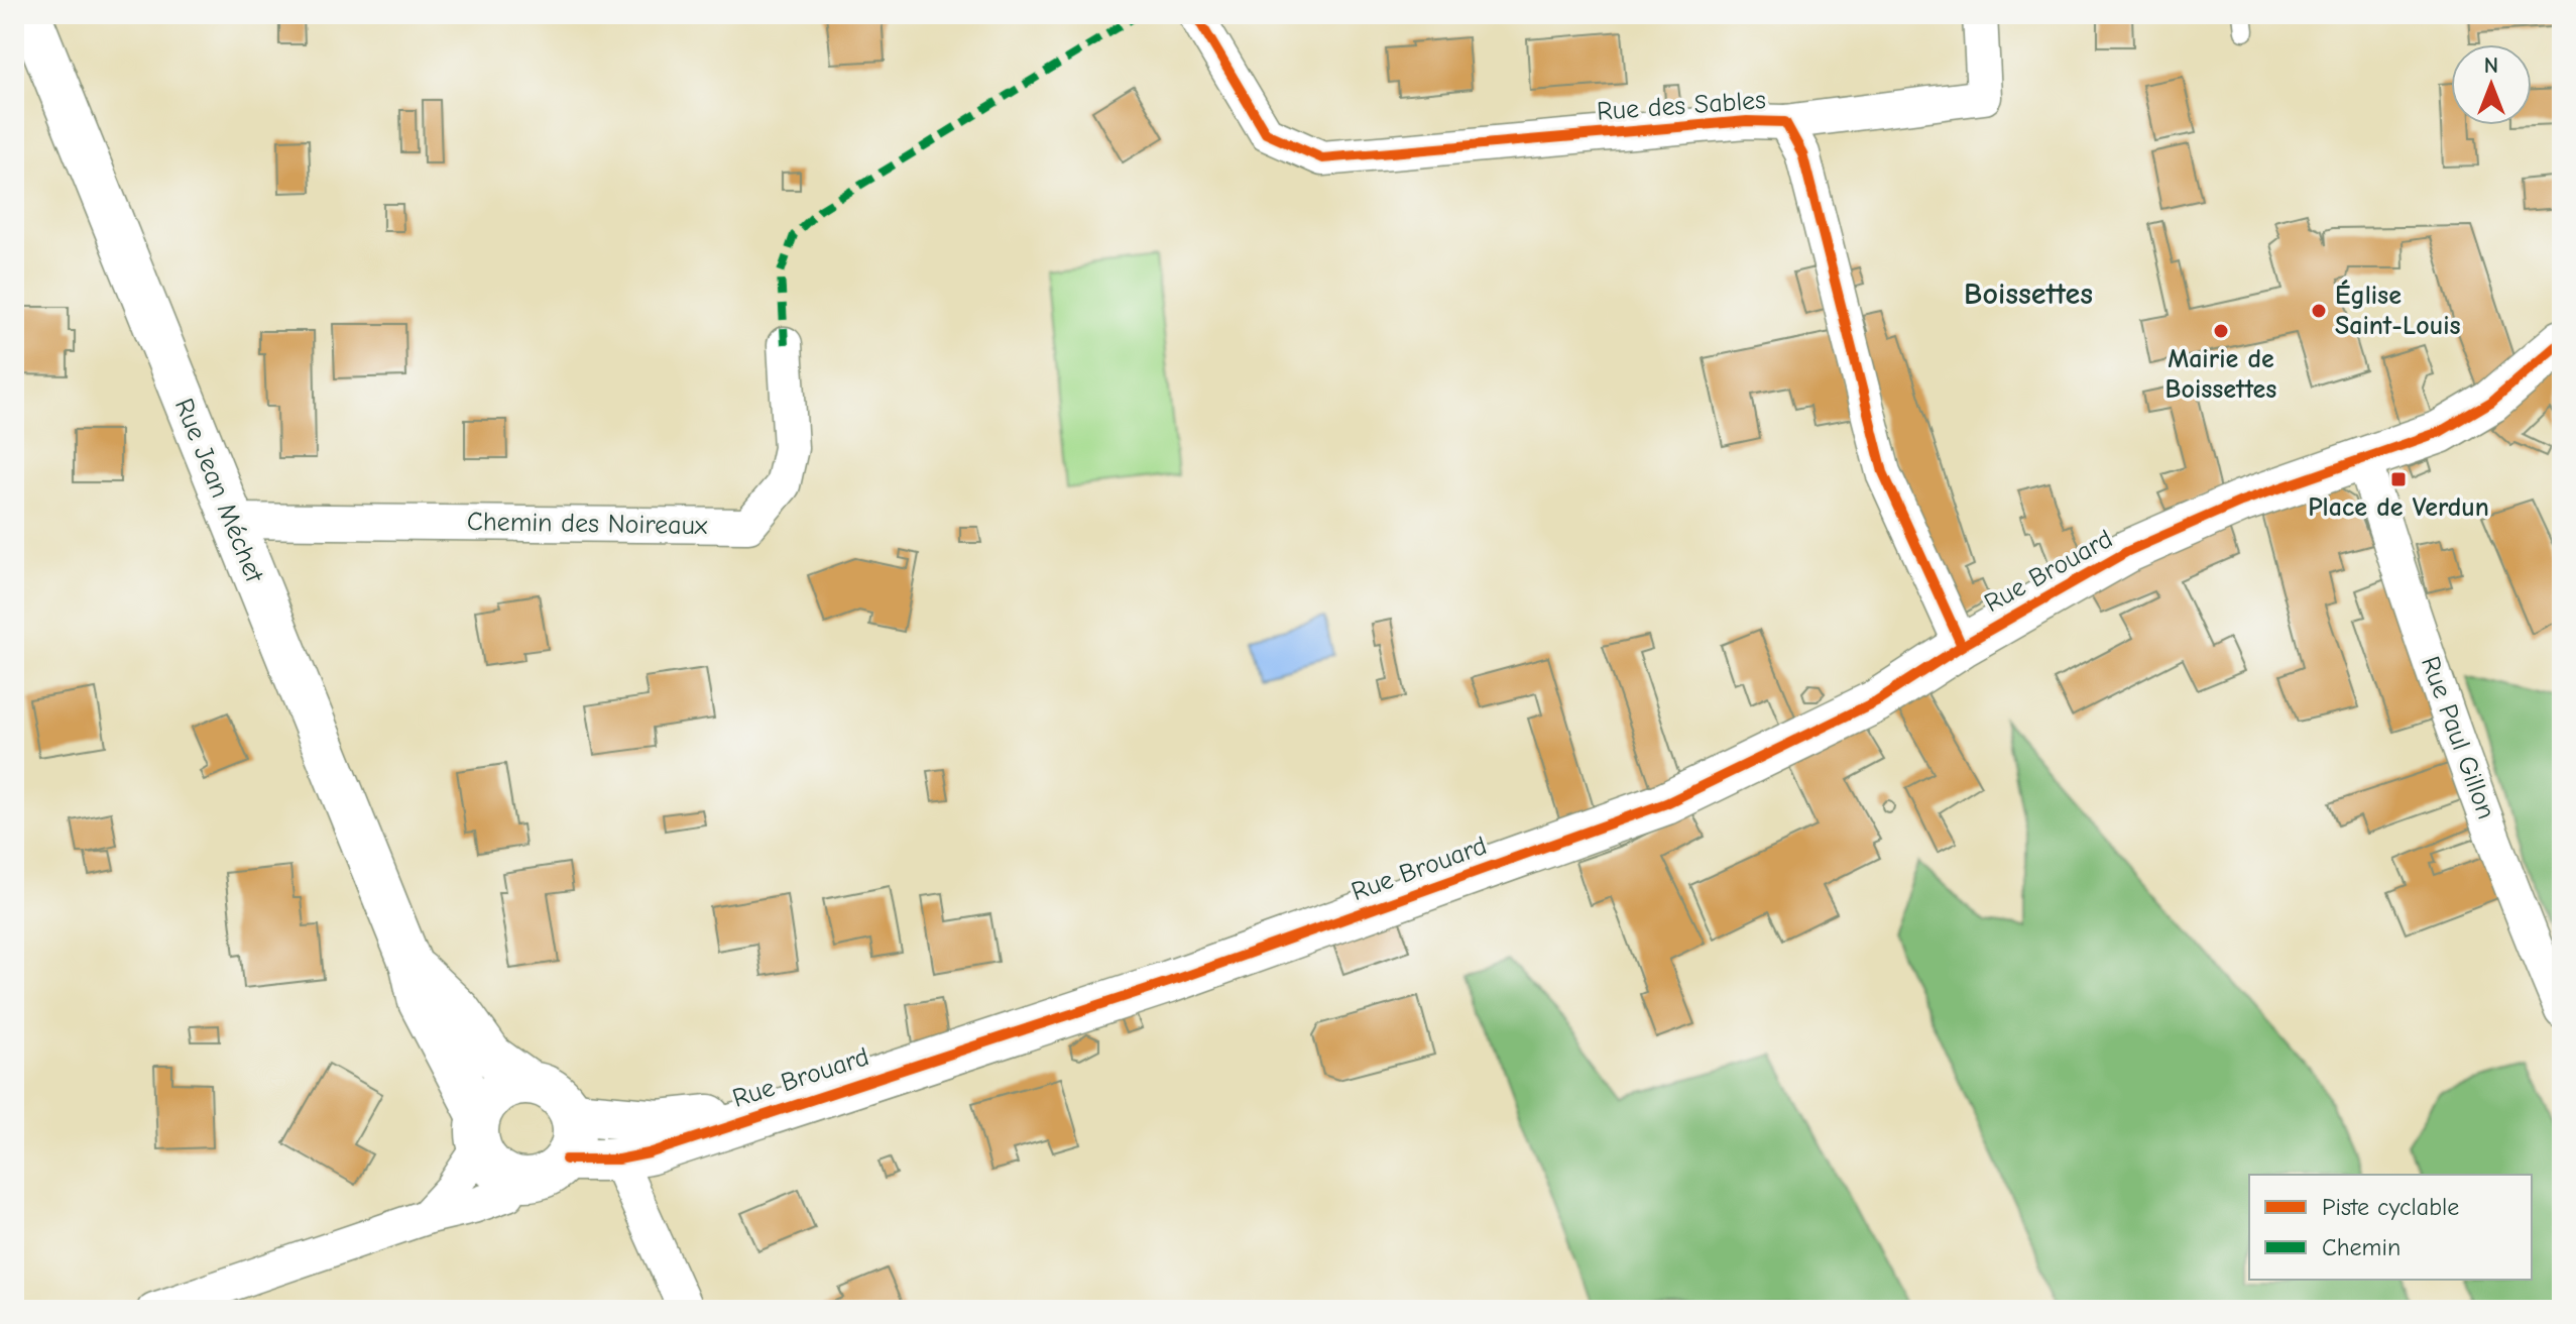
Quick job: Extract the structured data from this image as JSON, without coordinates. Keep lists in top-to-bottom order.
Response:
{
  "streets": {
    "street": [
      "Rue des Sables",
      "Rue Jean Méchet",
      "Chemin des Noireaux",
      "Rue Brouard",
      "Rue Paul Gillon"
    ]
  },
  "crossings": [
    ["Rue des Sables", "Rue Brouard"],
    ["Rue Jean Méchet", "Chemin des Noireaux"],
    ["Rue Jean Méchet", "Rue Brouard"],
    ["Rue Brouard", "Rue Paul Gillon"]
  ],
  "districts": ["Boissettes"],
  "places": {
    "other": ["Église Saint-Louis", "Mairie de Boissettes"],
    "transit": ["Place de Verdun"]
  },
  "legend": ["Piste cyclable", "Chemin"],
  "north": "top"
}
